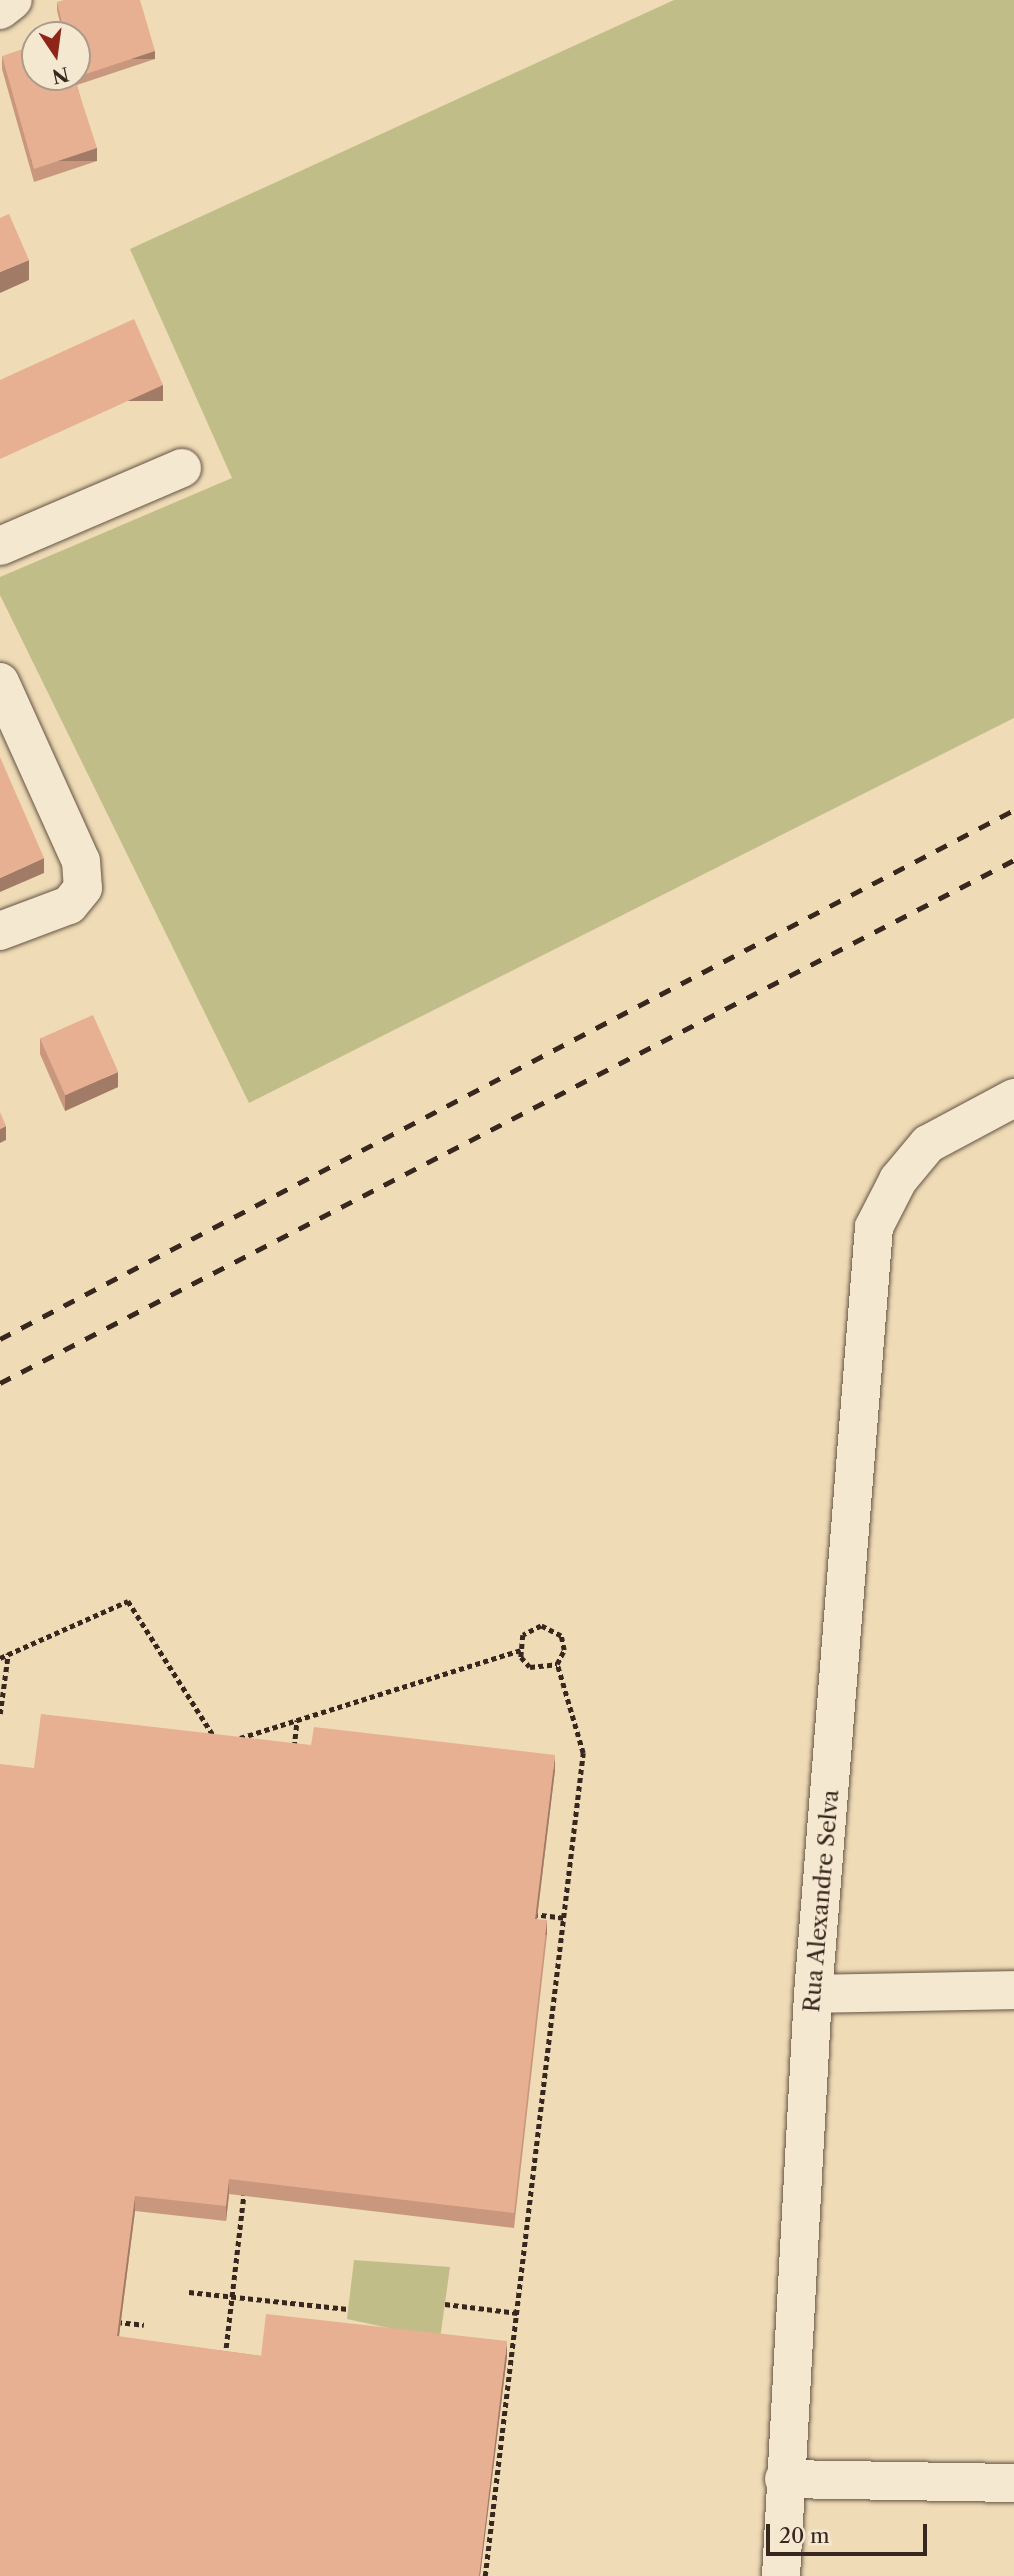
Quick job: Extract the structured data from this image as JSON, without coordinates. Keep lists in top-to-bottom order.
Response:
{
  "streets": {
    "street": ["Rua Alexandre Selva"]
  },
  "scale_bar": "20 m",
  "north": "bottom"
}
